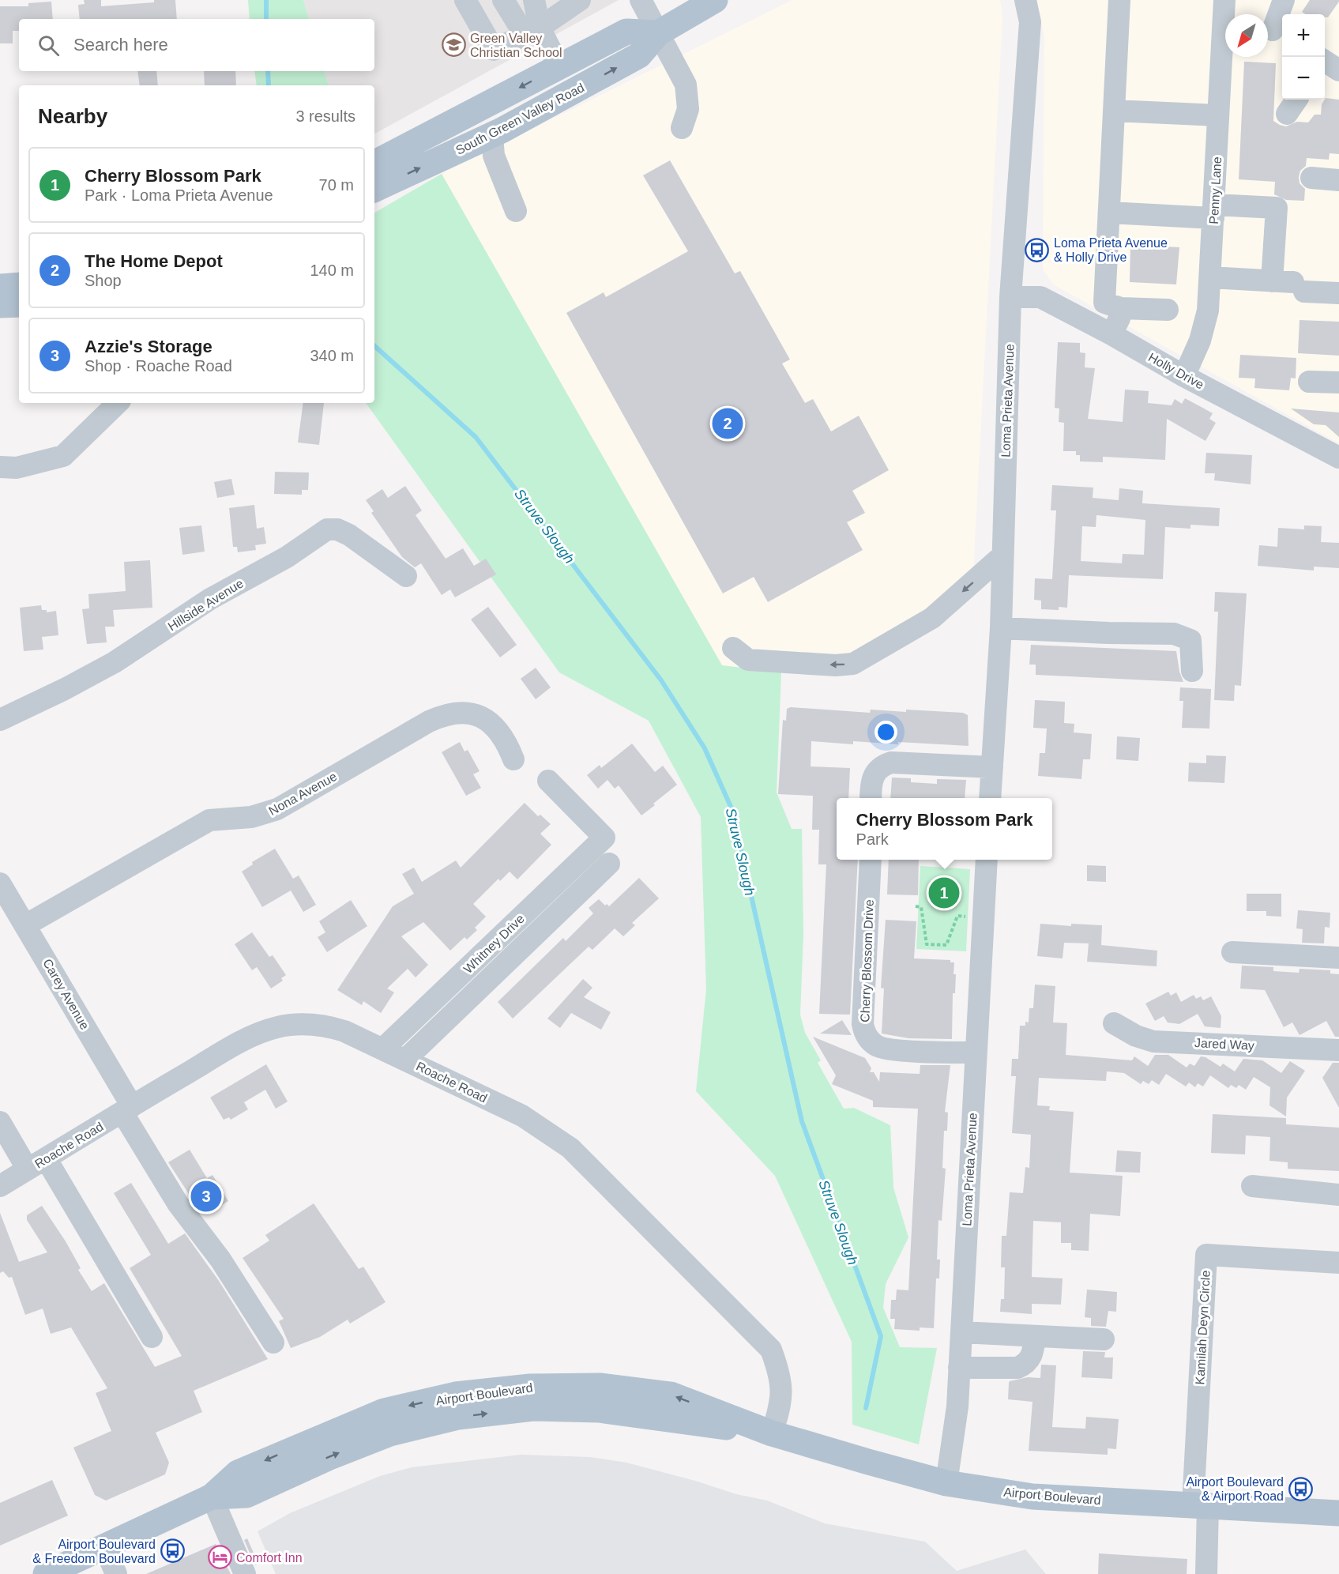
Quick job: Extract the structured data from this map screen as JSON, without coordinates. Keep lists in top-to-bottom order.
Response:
{
  "streets": {
    "main road": ["South Green Valley Road", "Airport Boulevard"],
    "street": [
      "Penny Lane",
      "Holly Drive",
      "Loma Prieta Avenue",
      "Hillside Avenue",
      "Nona Avenue",
      "Whitney Drive",
      "Cherry Blossom Drive",
      "Carey Avenue",
      "Jared Way",
      "Roache Road",
      "Kamilah Deyn Circle"
    ]
  },
  "crossings": [
    ["Penny Lane", "Holly Drive"],
    ["Holly Drive", "Loma Prieta Avenue"],
    ["Loma Prieta Avenue", "Cherry Blossom Drive"],
    ["Loma Prieta Avenue", "Airport Boulevard"],
    ["Nona Avenue", "Carey Avenue"],
    ["Whitney Drive", "Roache Road"],
    ["Carey Avenue", "Roache Road"],
    ["Roache Road", "Airport Boulevard"],
    ["Kamilah Deyn Circle", "Airport Boulevard"]
  ],
  "water": ["Struve Slough"],
  "places": {
    "school or university": ["Green Valley Christian School"],
    "bus stop": ["Loma Prieta Avenue & Holly Drive", "Airport Boulevard & Airport Road", "Airport Boulevard & Freedom Boulevard"],
    "hotel": ["Comfort Inn"]
  },
  "north": "bottom left",
  "page": {
    "map_buttons": ["+", "−"],
    "search": "Search here",
    "heading": ["Nearby", "3 results"],
    "list": [
      {
        "mark": "1",
        "name": "Cherry Blossom Park",
        "note": "Park · Loma Prieta Avenue",
        "value": "70 m"
      },
      {
        "mark": "2",
        "name": "The Home Depot",
        "note": "Shop",
        "value": "140 m"
      },
      {
        "mark": "3",
        "name": "Azzie's Storage",
        "note": "Shop · Roache Road",
        "value": "340 m"
      }
    ],
    "pins": ["2", "1", "3"],
    "popup": ["Cherry Blossom Park", "Park"]
  }
}
